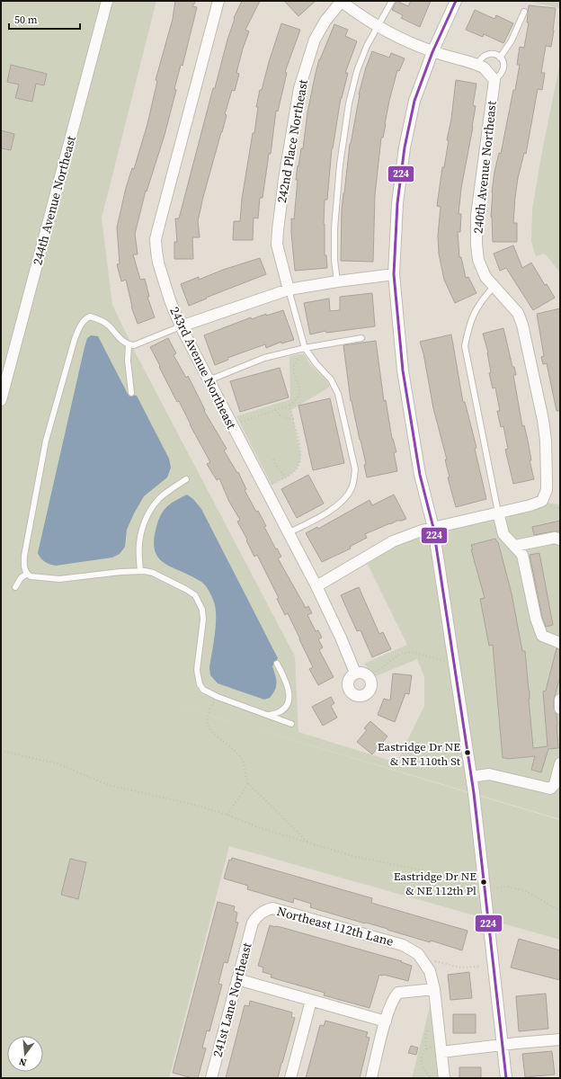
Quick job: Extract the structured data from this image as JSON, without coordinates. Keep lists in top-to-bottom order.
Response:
{
  "streets": {
    "street": [
      "242nd Place Northeast",
      "240th Avenue Northeast",
      "244th Avenue Northeast",
      "243rd Avenue Northeast",
      "Northeast 112th Lane",
      "241st Lane Northeast"
    ]
  },
  "crossings": [
    ["Northeast 112th Lane", "241st Lane Northeast"]
  ],
  "places": ["Eastridge Dr NE & NE 110th St", "Eastridge Dr NE & NE 112th Pl"],
  "lines": ["transit line 224"],
  "scale_bar": "50 m",
  "north": "bottom"
}
